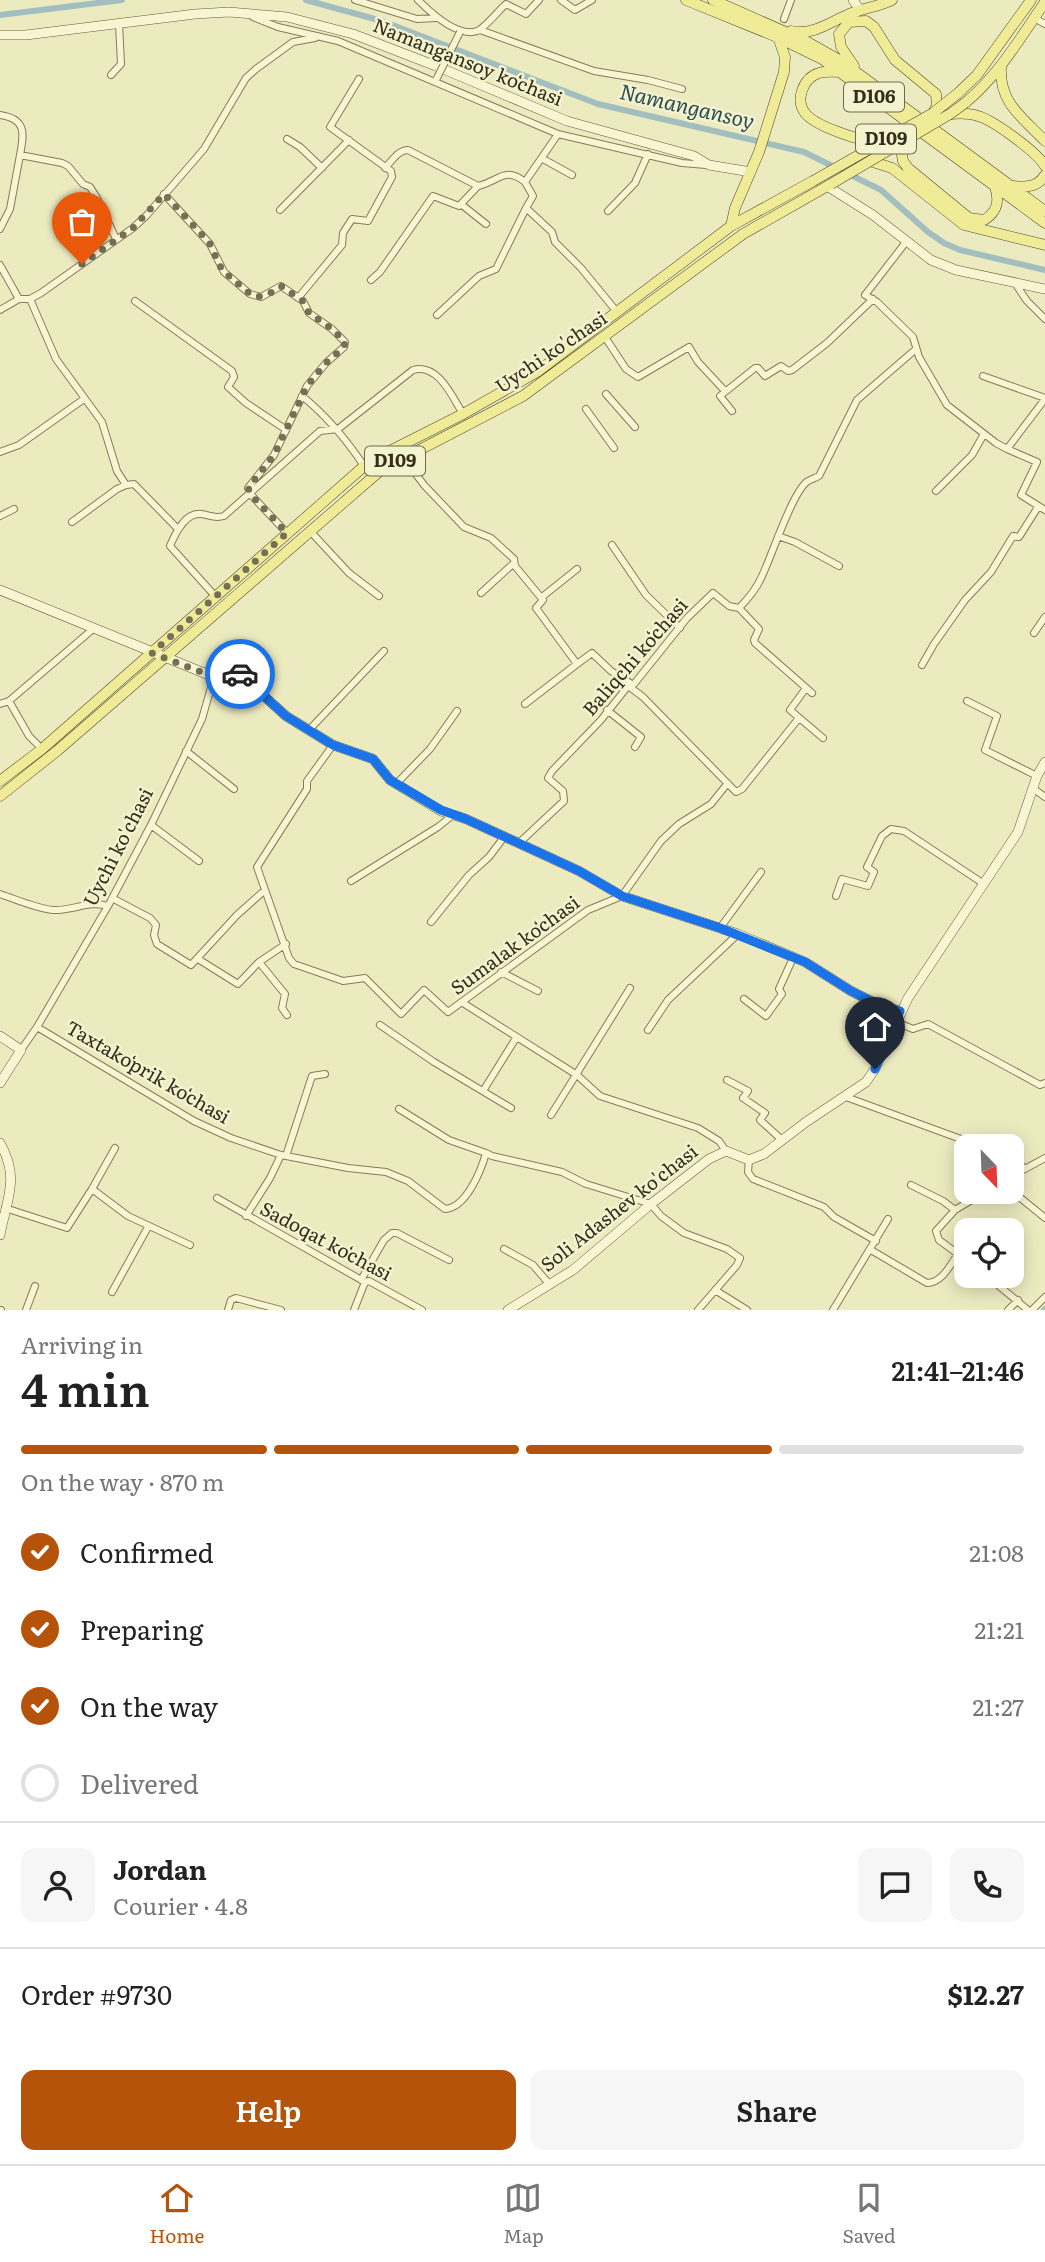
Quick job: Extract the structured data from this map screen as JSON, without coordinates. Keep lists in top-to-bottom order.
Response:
{
  "streets": {
    "main road": ["D106", "D109", "Uychi ko'chasi"],
    "street": [
      "Namangansoy koʻchasi",
      "Baliqchi koʻchasi",
      "Sumalak koʻchasi",
      "Taxtakoʻprik koʻchasi",
      "Soli Adashev ko'chasi",
      "Sadoqat koʻchasi"
    ]
  },
  "crossings": [
    ["D109", "Uychi ko'chasi"],
    ["Uychi ko'chasi", "Taxtakoʻprik koʻchasi"]
  ],
  "water": ["Namangansoy"],
  "north": "bottom right",
  "page": {
    "heading": ["4 min", "Arriving in", "21:41–21:46"],
    "panel": [
      "Jordan",
      "Courier · 4.8",
      "Order #9730",
      "$12.27"
    ],
    "bar": "On the way · 870 m",
    "list": [
      ["Confirmed", "21:08"],
      ["Preparing", "21:21"],
      ["On the way", "21:27"],
      "Delivered"
    ],
    "buttons": ["Help", "Share"],
    "tabs": ["Home", "Map", "Saved"]
  }
}
